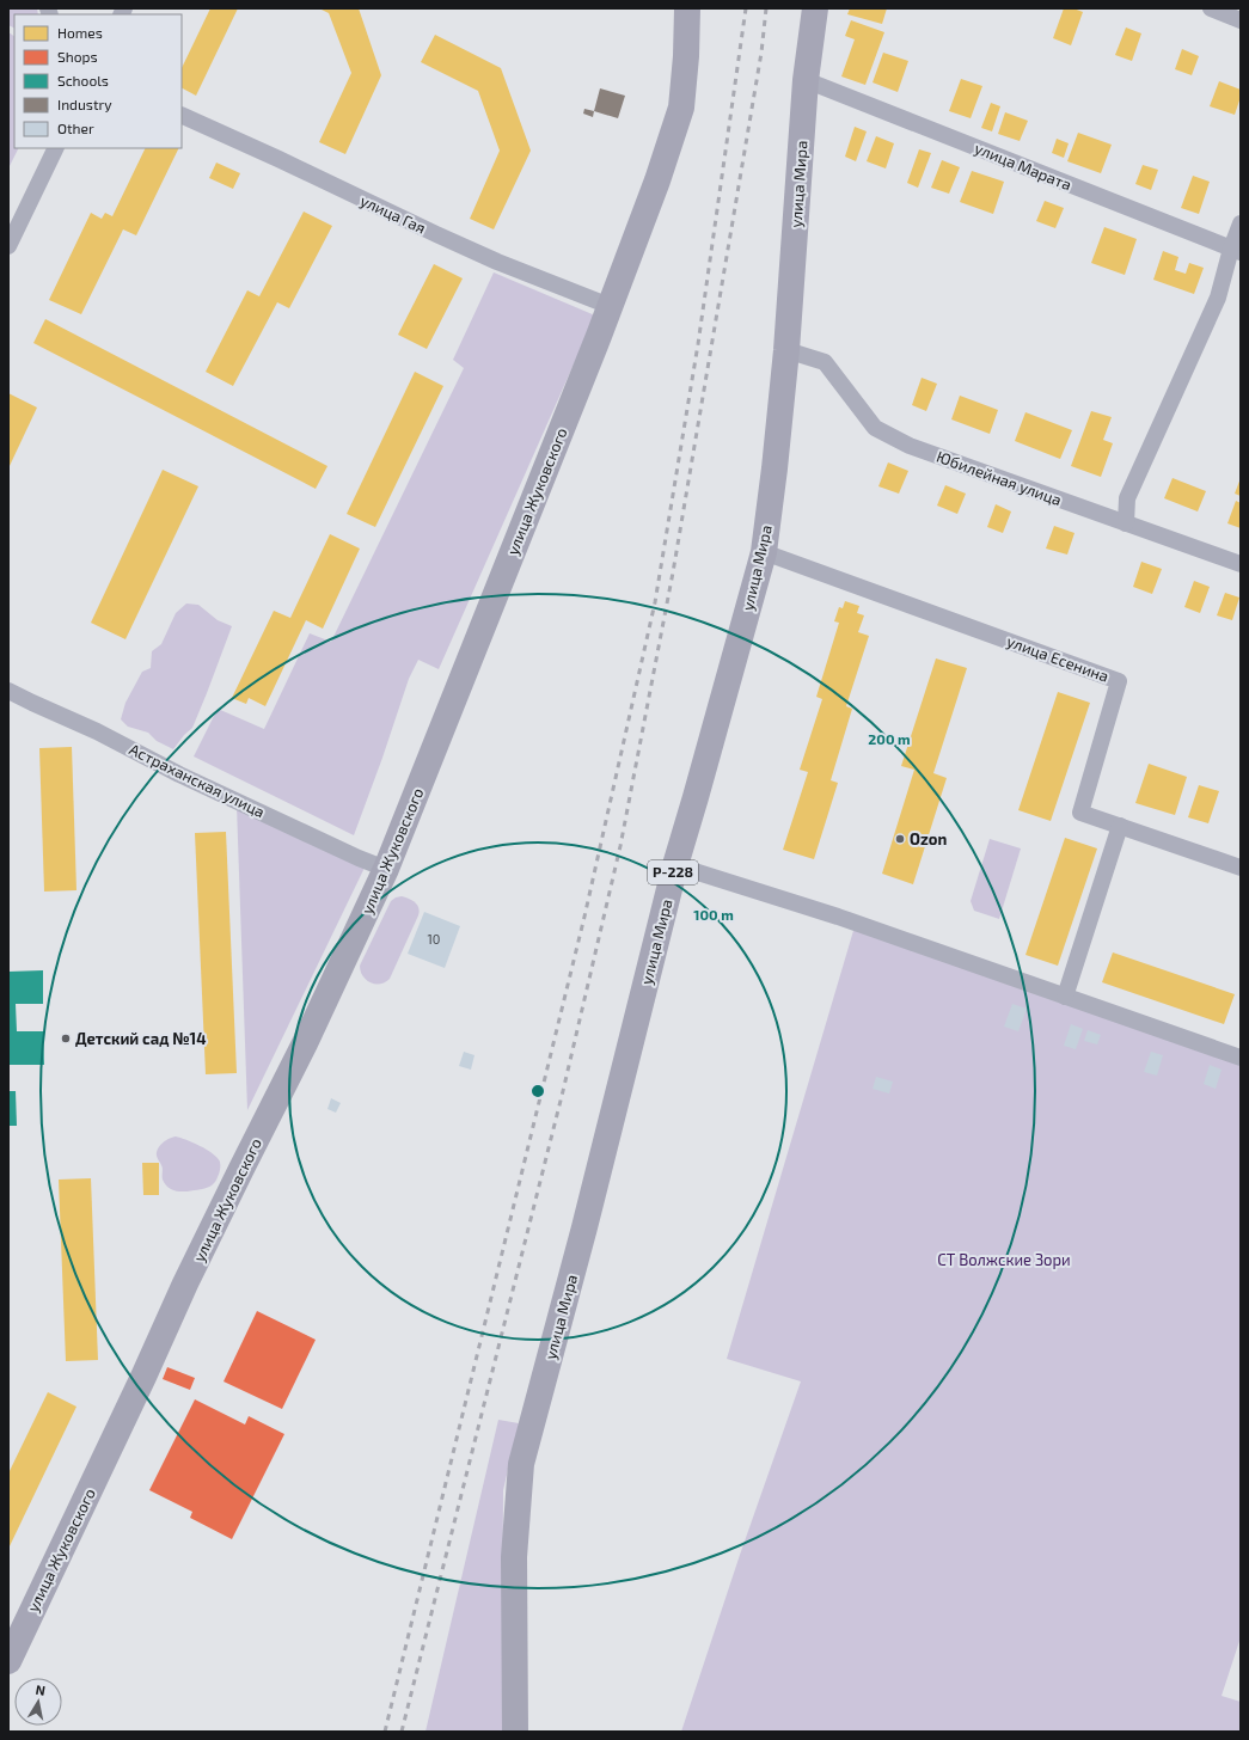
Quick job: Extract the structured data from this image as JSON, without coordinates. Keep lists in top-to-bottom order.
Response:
{
  "streets": {
    "main road": ["улица Мира", "улица Жуковского", "Р-228"],
    "street": [
      "улица Марата",
      "улица Гая",
      "Юбилейная улица",
      "улица Есенина",
      "Астраханская улица"
    ]
  },
  "crossings": [
    ["улица Марата", "улица Мира"],
    ["улица Мира", "Юбилейная улица"],
    ["улица Мира", "улица Есенина"],
    ["улица Гая", "улица Жуковского"],
    ["улица Жуковского", "Астраханская улица"]
  ],
  "parks": ["СТ Волжские Зори"],
  "places": ["Ozon", "Детский сад №14"],
  "house_numbers": ["10"],
  "legend": [
    "Homes",
    "Shops",
    "Schools",
    "Industry",
    "Other"
  ],
  "north": "top",
  "rings": ["200 m", "100 m"]
}
